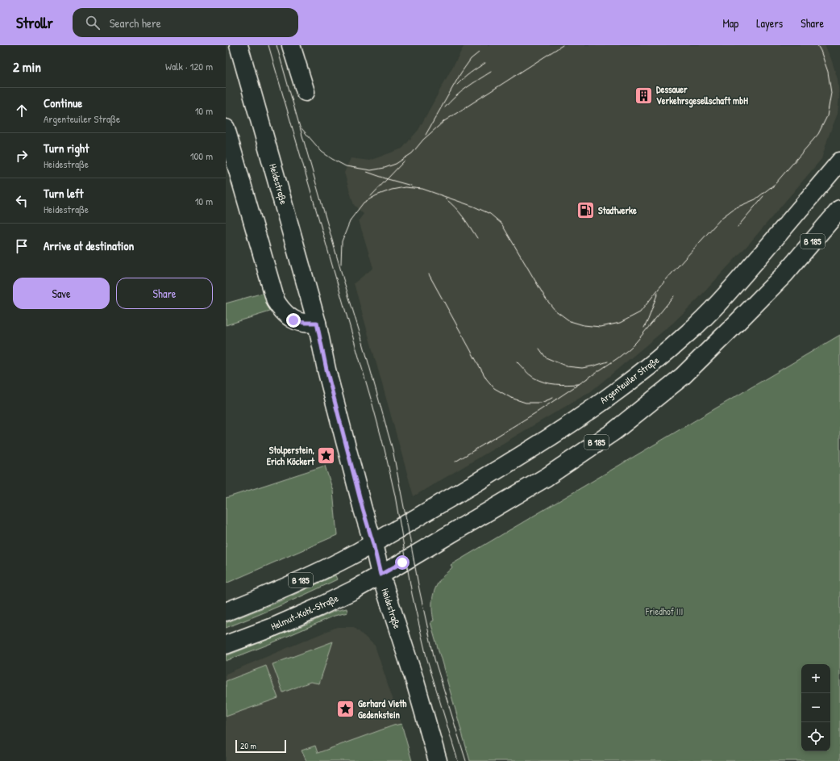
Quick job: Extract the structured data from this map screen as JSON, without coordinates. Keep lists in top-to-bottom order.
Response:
{
  "streets": {
    "main road": [
      "Heidestraße",
      "B 185",
      "Argenteuiler Straße",
      "Helmut-Kohl-Straße"
    ]
  },
  "crossings": [
    ["Heidestraße", "B 185"],
    ["Heidestraße", "Argenteuiler Straße"],
    ["Heidestraße", "Helmut-Kohl-Straße"],
    ["B 185", "Argenteuiler Straße"],
    ["B 185", "Helmut-Kohl-Straße"]
  ],
  "parks": ["Friedhof III"],
  "places": {
    "building": ["Dessauer Verkehrsgesellschaft mbH"],
    "fuel station": ["Stadtwerke"],
    "place": ["Stolperstein, Erich Köckert", "Gerhard Vieth Gedenkstein"]
  },
  "scale_bar": "20 m",
  "page": {
    "header": "Strollr",
    "search": "Search here",
    "nav": ["Map", "Layers", "Share"],
    "heading": ["2 min", "Walk · 120 m"],
    "list": [
      ["Continue", "Argenteuiler Straße", "10 m"],
      ["Turn right", "Heidestraße", "100 m"],
      ["Turn left", "Heidestraße", "10 m"],
      "Arrive at destination"
    ],
    "buttons": ["Save", "Share"],
    "map_buttons": ["+", "−"],
    "scale": "20 m"
  }
}
